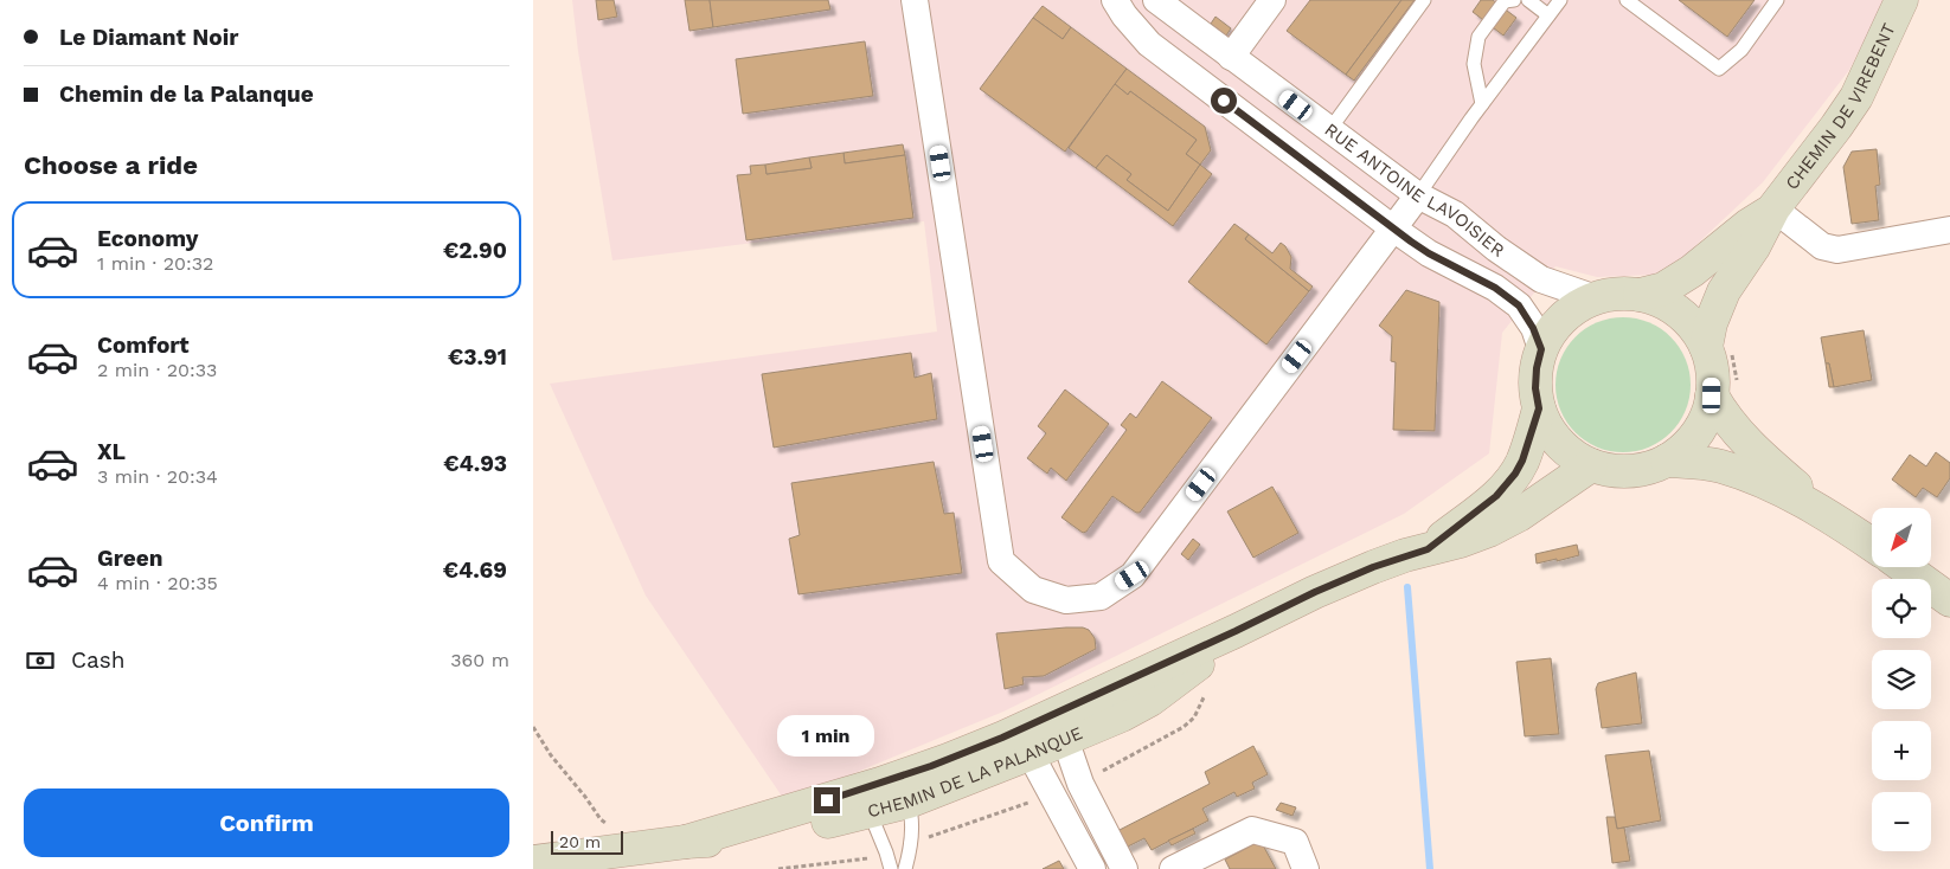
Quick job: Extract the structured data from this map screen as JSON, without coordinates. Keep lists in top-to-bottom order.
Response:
{
  "streets": {
    "street": ["CHEMIN DE VIREBENT", "RUE ANTOINE LAVOISIER", "CHEMIN DE LA PALANQUE"]
  },
  "crossings": [
    ["CHEMIN DE VIREBENT", "RUE ANTOINE LAVOISIER"],
    ["CHEMIN DE VIREBENT", "CHEMIN DE LA PALANQUE"],
    ["RUE ANTOINE LAVOISIER", "CHEMIN DE LA PALANQUE"]
  ],
  "scale_bar": "20 m",
  "north": "bottom left",
  "page": {
    "banner": ["Le Diamant Noir", "Chemin de la Palanque"],
    "heading": "Choose a ride",
    "list": [
      {
        "name": "Economy",
        "note": "1 min · 20:32",
        "value": "€2.90"
      },
      {
        "name": "Comfort",
        "note": "2 min · 20:33",
        "value": "€3.91"
      },
      {
        "name": "XL",
        "note": "3 min · 20:34",
        "value": "€4.93"
      },
      {
        "name": "Green",
        "note": "4 min · 20:35",
        "value": "€4.69"
      }
    ],
    "map_buttons": ["+", "−"],
    "pay": ["Cash", "360 m"],
    "bubble": "1 min",
    "buttons": "Confirm",
    "scale": "20 m"
  }
}
